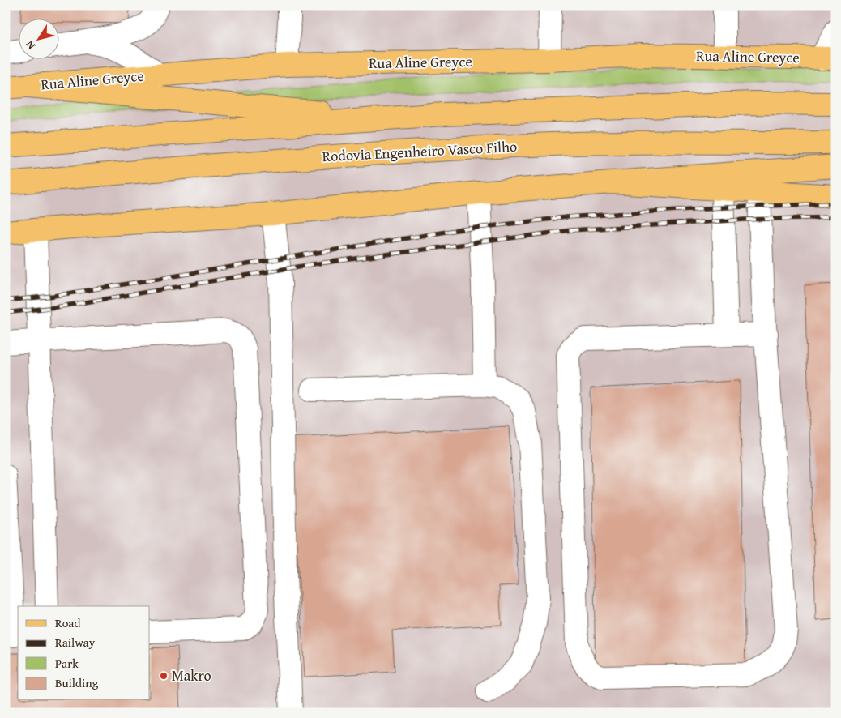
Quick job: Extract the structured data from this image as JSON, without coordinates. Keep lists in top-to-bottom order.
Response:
{
  "streets": {
    "main road": ["Rua Aline Greyce", "Rodovia Engenheiro Vasco Filho"]
  },
  "places": ["Makro"],
  "legend": [
    "Road",
    "Railway",
    "Park",
    "Building"
  ],
  "north": "bottom left"
}
